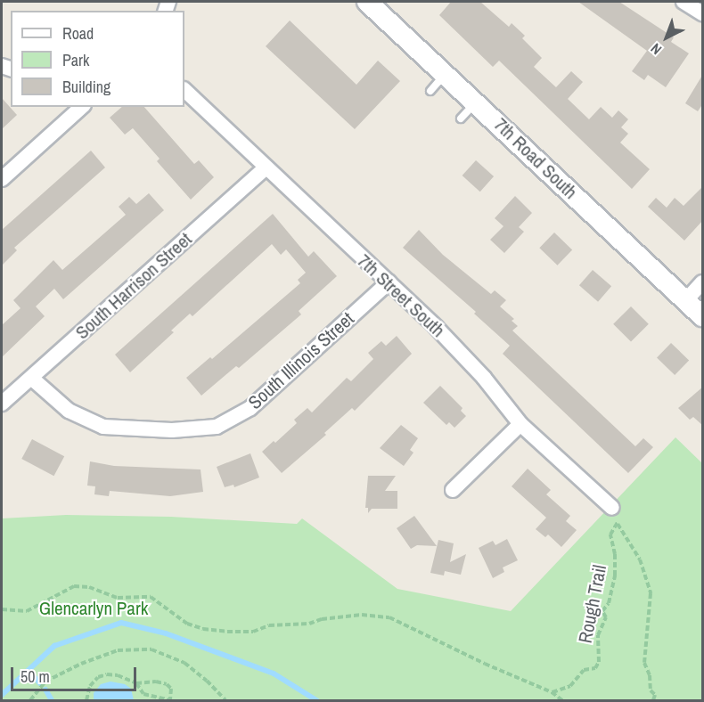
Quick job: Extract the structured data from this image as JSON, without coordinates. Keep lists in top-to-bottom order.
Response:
{
  "streets": {
    "street": [
      "7th Road South",
      "South Harrison Street",
      "7th Street South",
      "South Illinois Street"
    ],
    "path": ["Rough Trail"]
  },
  "crossings": [
    ["South Harrison Street", "7th Street South"],
    ["South Harrison Street", "South Illinois Street"],
    ["7th Street South", "South Illinois Street"],
    ["7th Street South", "Rough Trail"]
  ],
  "parks": ["Glencarlyn Park"],
  "legend": ["Road", "Park", "Building"],
  "scale_bar": "50 m",
  "north": "bottom left"
}
